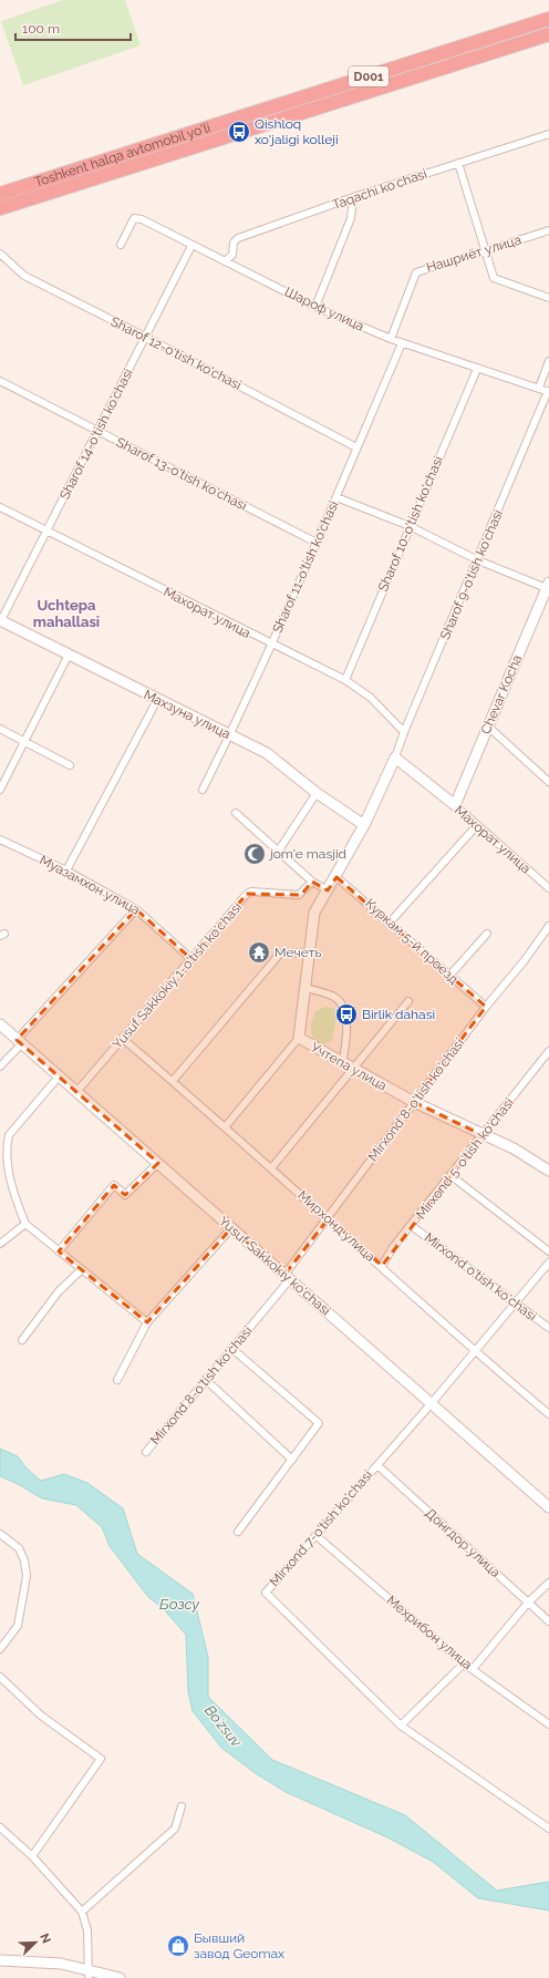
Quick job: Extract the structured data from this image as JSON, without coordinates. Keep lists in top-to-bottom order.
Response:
{
  "streets": {
    "highway": ["D001", "Toshkent halqa avtomobil yo'li"],
    "street": [
      "Taqachi koʻchasi",
      "Нашриёт улица",
      "Шароф улица",
      "Sharof 12-o'tish ko'chasi",
      "Sharof 14-o'tish ko'chasi",
      "Sharof 13-o'tish ko'chasi",
      "Sharof 10-o'tish ko'chasi",
      "Sharof 11-o'tish ko'chasi",
      "Sharof 9-o'tish ko'chasi",
      "Махорат улица",
      "Chevar Kocha",
      "Махзуна улица",
      "Муазамхон улица",
      "Куркам 5-й проезд",
      "Yusuf Sakkokiy 1-o'tish ko'chasi",
      "Учтепа улица",
      "Mirxond 8-o'tish ko'chasi",
      "Mirxond 5-o'tish ko'chasi",
      "Мирхонд улица",
      "Yusuf Sakkokiy ko'chasi",
      "Mirxond o'tish ko'chasi",
      "Mirxond 7-o'tish ko'chasi",
      "Донгдор улица",
      "Мехрибон улица"
    ]
  },
  "crossings": [
    ["Taqachi koʻchasi", "Шароф улица"],
    ["Нашриёт улица", "Шароф улица"],
    ["Шароф улица", "Sharof 14-o'tish ko'chasi"],
    ["Шароф улица", "Sharof 10-o'tish ko'chasi"],
    ["Шароф улица", "Sharof 11-o'tish ko'chasi"],
    ["Шароф улица", "Sharof 9-o'tish ko'chasi"],
    ["Sharof 12-o'tish ko'chasi", "Sharof 14-o'tish ko'chasi"],
    ["Sharof 12-o'tish ko'chasi", "Sharof 11-o'tish ko'chasi"],
    ["Sharof 14-o'tish ko'chasi", "Sharof 13-o'tish ko'chasi"],
    ["Sharof 14-o'tish ko'chasi", "Махорат улица"],
    ["Sharof 14-o'tish ko'chasi", "Махзуна улица"],
    ["Sharof 13-o'tish ko'chasi", "Sharof 11-o'tish ko'chasi"],
    ["Sharof 10-o'tish ko'chasi", "Махорат улица"],
    ["Sharof 11-o'tish ko'chasi", "Махорат улица"],
    ["Sharof 11-o'tish ko'chasi", "Махзуна улица"],
    ["Sharof 9-o'tish ko'chasi", "Махорат улица"],
    ["Sharof 9-o'tish ko'chasi", "Учтепа улица"],
    ["Махорат улица", "Chevar Kocha"],
    ["Махорат улица", "Учтепа улица"],
    ["Махзуна улица", "Учтепа улица"],
    ["Муазамхон улица", "Yusuf Sakkokiy 1-o'tish ko'chasi"],
    ["Куркам 5-й проезд", "Учтепа улица"],
    ["Куркам 5-й проезд", "Mirxond 8-o'tish ko'chasi"],
    ["Yusuf Sakkokiy 1-o'tish ko'chasi", "Мирхонд улица"],
    ["Yusuf Sakkokiy 1-o'tish ko'chasi", "Yusuf Sakkokiy ko'chasi"],
    ["Учтепа улица", "Mirxond 8-o'tish ko'chasi"],
    ["Учтепа улица", "Mirxond 5-o'tish ko'chasi"],
    ["Mirxond 8-o'tish ko'chasi", "Мирхонд улица"],
    ["Mirxond 8-o'tish ko'chasi", "Yusuf Sakkokiy ko'chasi"],
    ["Mirxond 5-o'tish ko'chasi", "Мирхонд улица"],
    ["Mirxond 5-o'tish ko'chasi", "Mirxond o'tish ko'chasi"],
    ["Мирхонд улица", "Mirxond 7-o'tish ko'chasi"],
    ["Yusuf Sakkokiy ko'chasi", "Mirxond 7-o'tish ko'chasi"],
    ["Mirxond o'tish ko'chasi", "Mirxond 7-o'tish ko'chasi"],
    ["Mirxond 7-o'tish ko'chasi", "Донгдор улица"],
    ["Mirxond 7-o'tish ko'chasi", "Мехрибон улица"]
  ],
  "districts": ["Uchtepa mahallasi"],
  "water": ["Бозсу", "Boʻzsuv"],
  "places": {
    "bus stop": ["Qishloq xo'jaligi kolleji", "Birlik dahasi"],
    "mosque": ["jom'e masjid"],
    "temple": ["Мечеть"],
    "shop": ["Бывший завод Geomax"]
  },
  "scale_bar": "100 m",
  "north": "top right"
}
